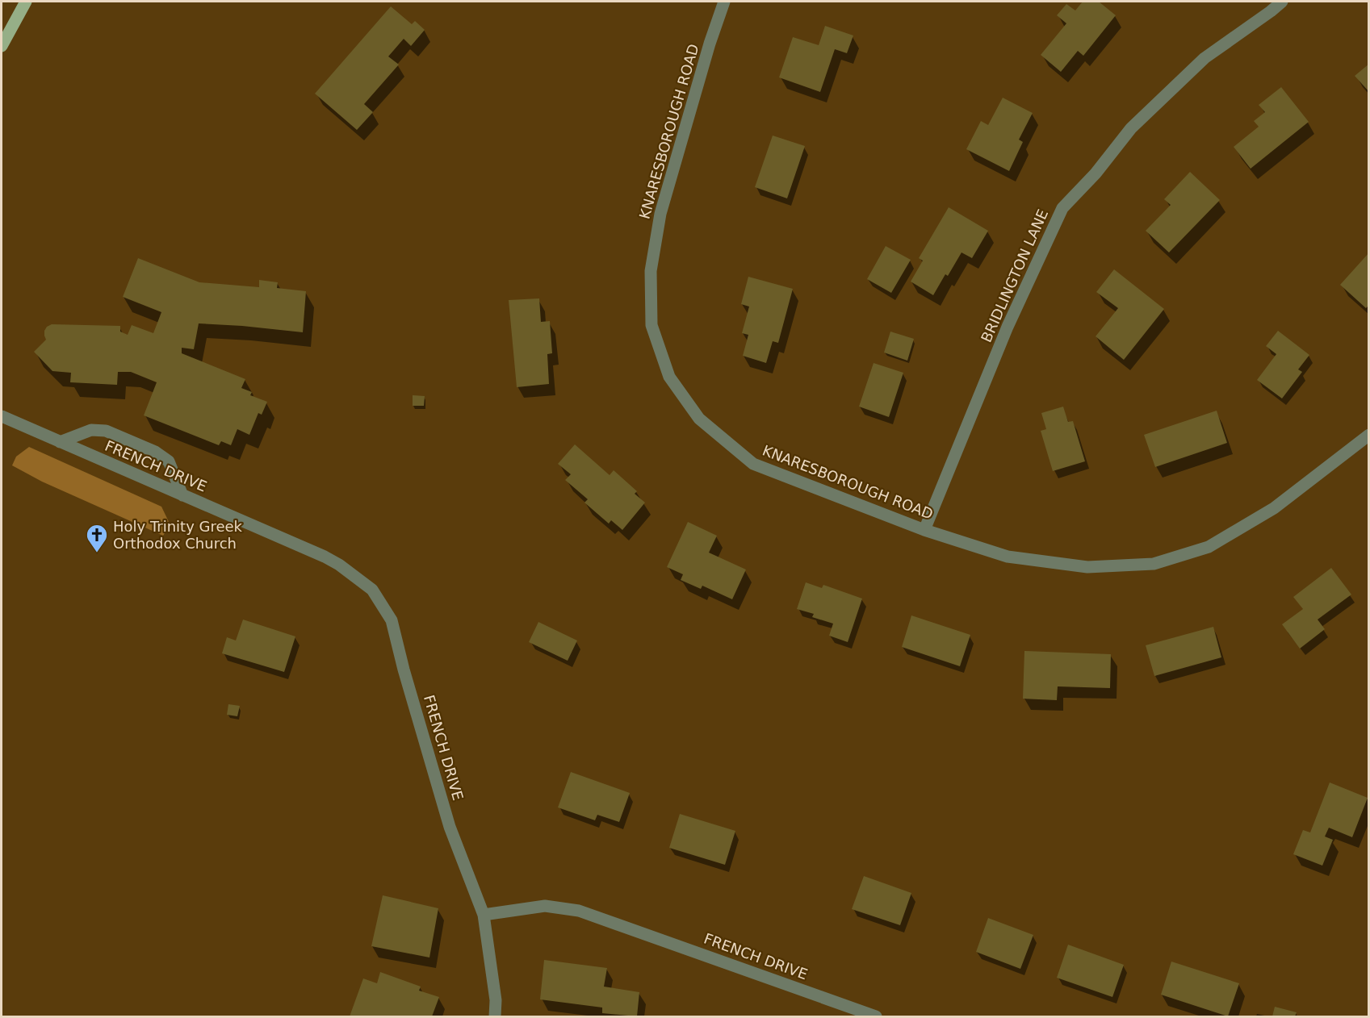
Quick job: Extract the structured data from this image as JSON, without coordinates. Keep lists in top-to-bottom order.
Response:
{
  "streets": {
    "street": ["KNARESBOROUGH ROAD", "BRIDLINGTON LANE", "FRENCH DRIVE"]
  },
  "crossings": [
    ["KNARESBOROUGH ROAD", "BRIDLINGTON LANE"]
  ],
  "places": {
    "church": ["Holy Trinity Greek Orthodox Church"]
  }
}
